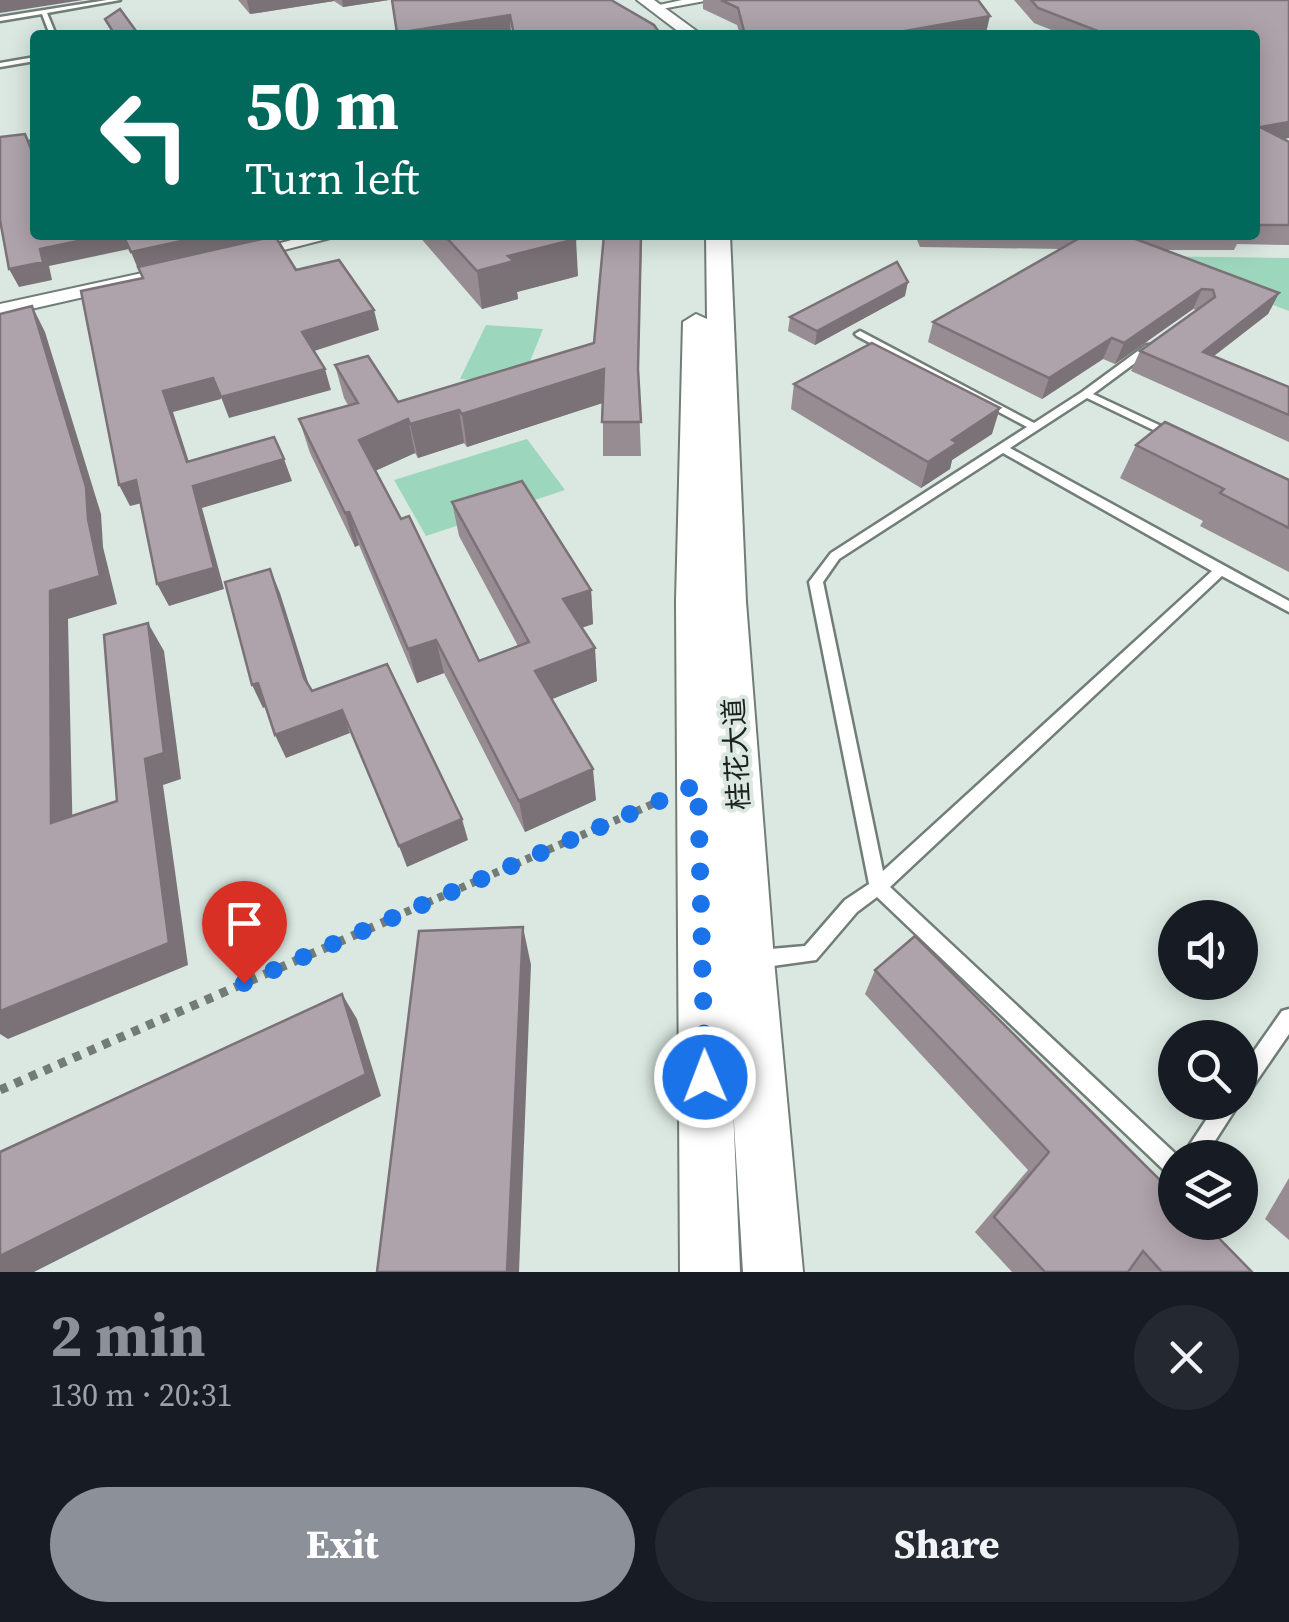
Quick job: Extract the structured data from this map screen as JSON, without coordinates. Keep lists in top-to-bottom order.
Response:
{
  "streets": {
    "main road": ["桂花大道"]
  },
  "page": {
    "turn": ["50 m", "Turn left"],
    "heading": ["2 min", "130 m · 20:31"],
    "buttons": ["Exit", "Share"]
  }
}
